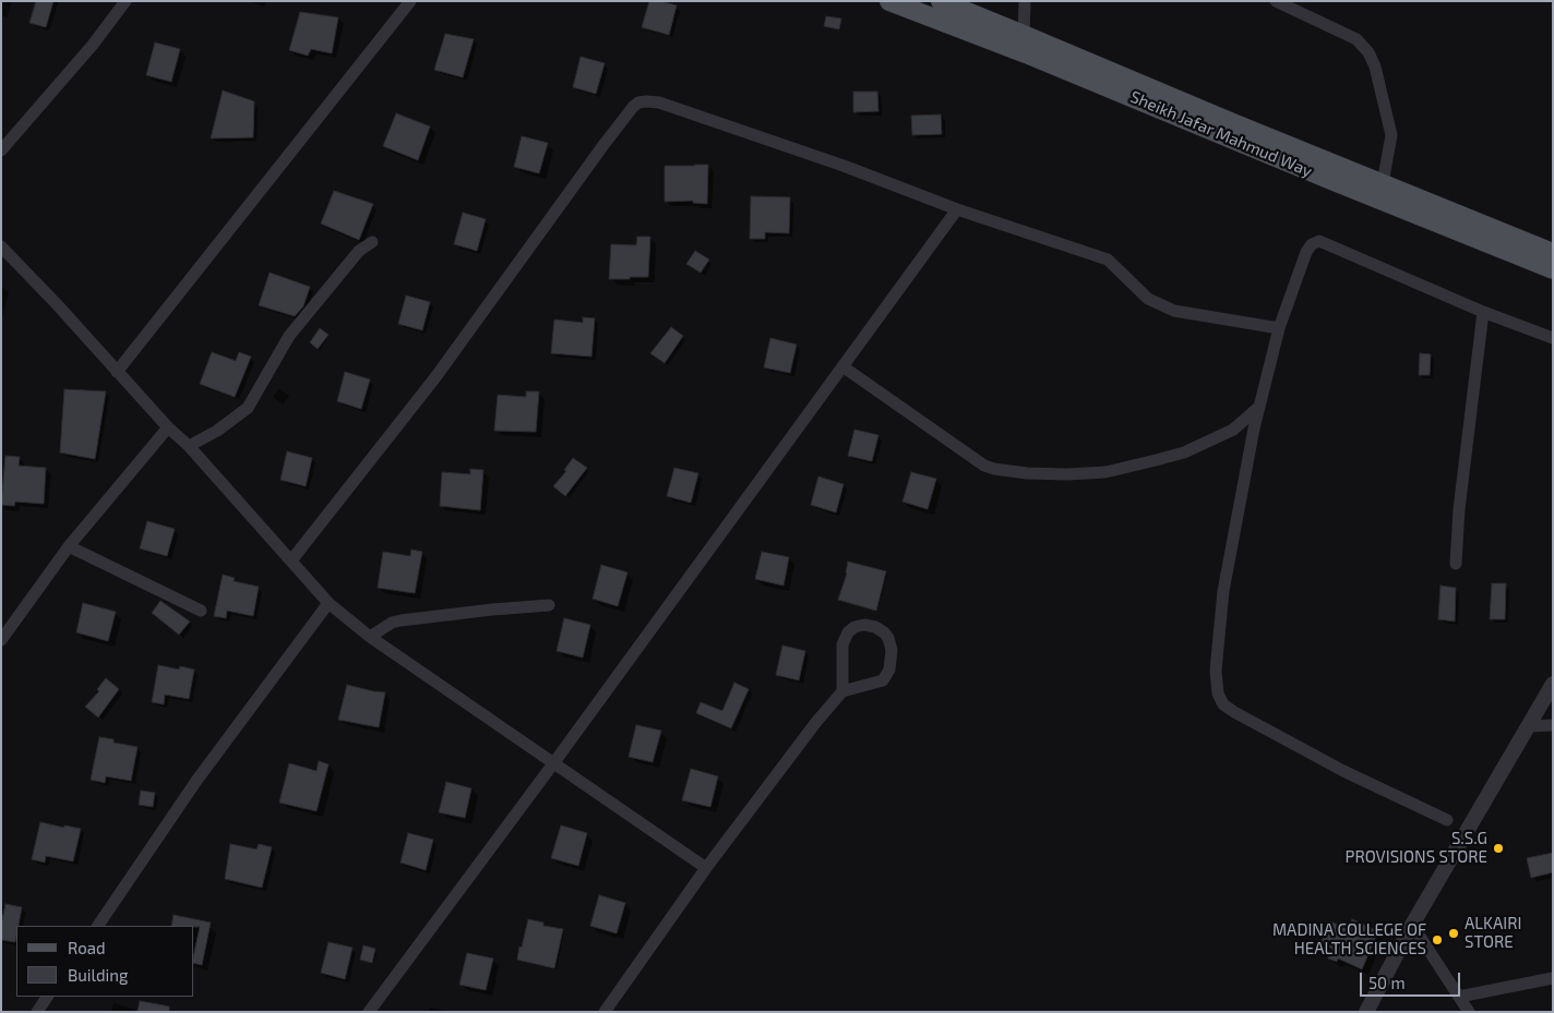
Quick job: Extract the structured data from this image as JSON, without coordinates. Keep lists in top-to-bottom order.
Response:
{
  "streets": {
    "main road": ["Sheikh Jafar Mahmud Way"]
  },
  "places": ["S.S.G PROVISIONS STORE", "ALKAIRI STORE", "MADINA COLLEGE OF HEALTH SCIENCES"],
  "legend": ["Road", "Building"],
  "scale_bar": "50 m"
}
